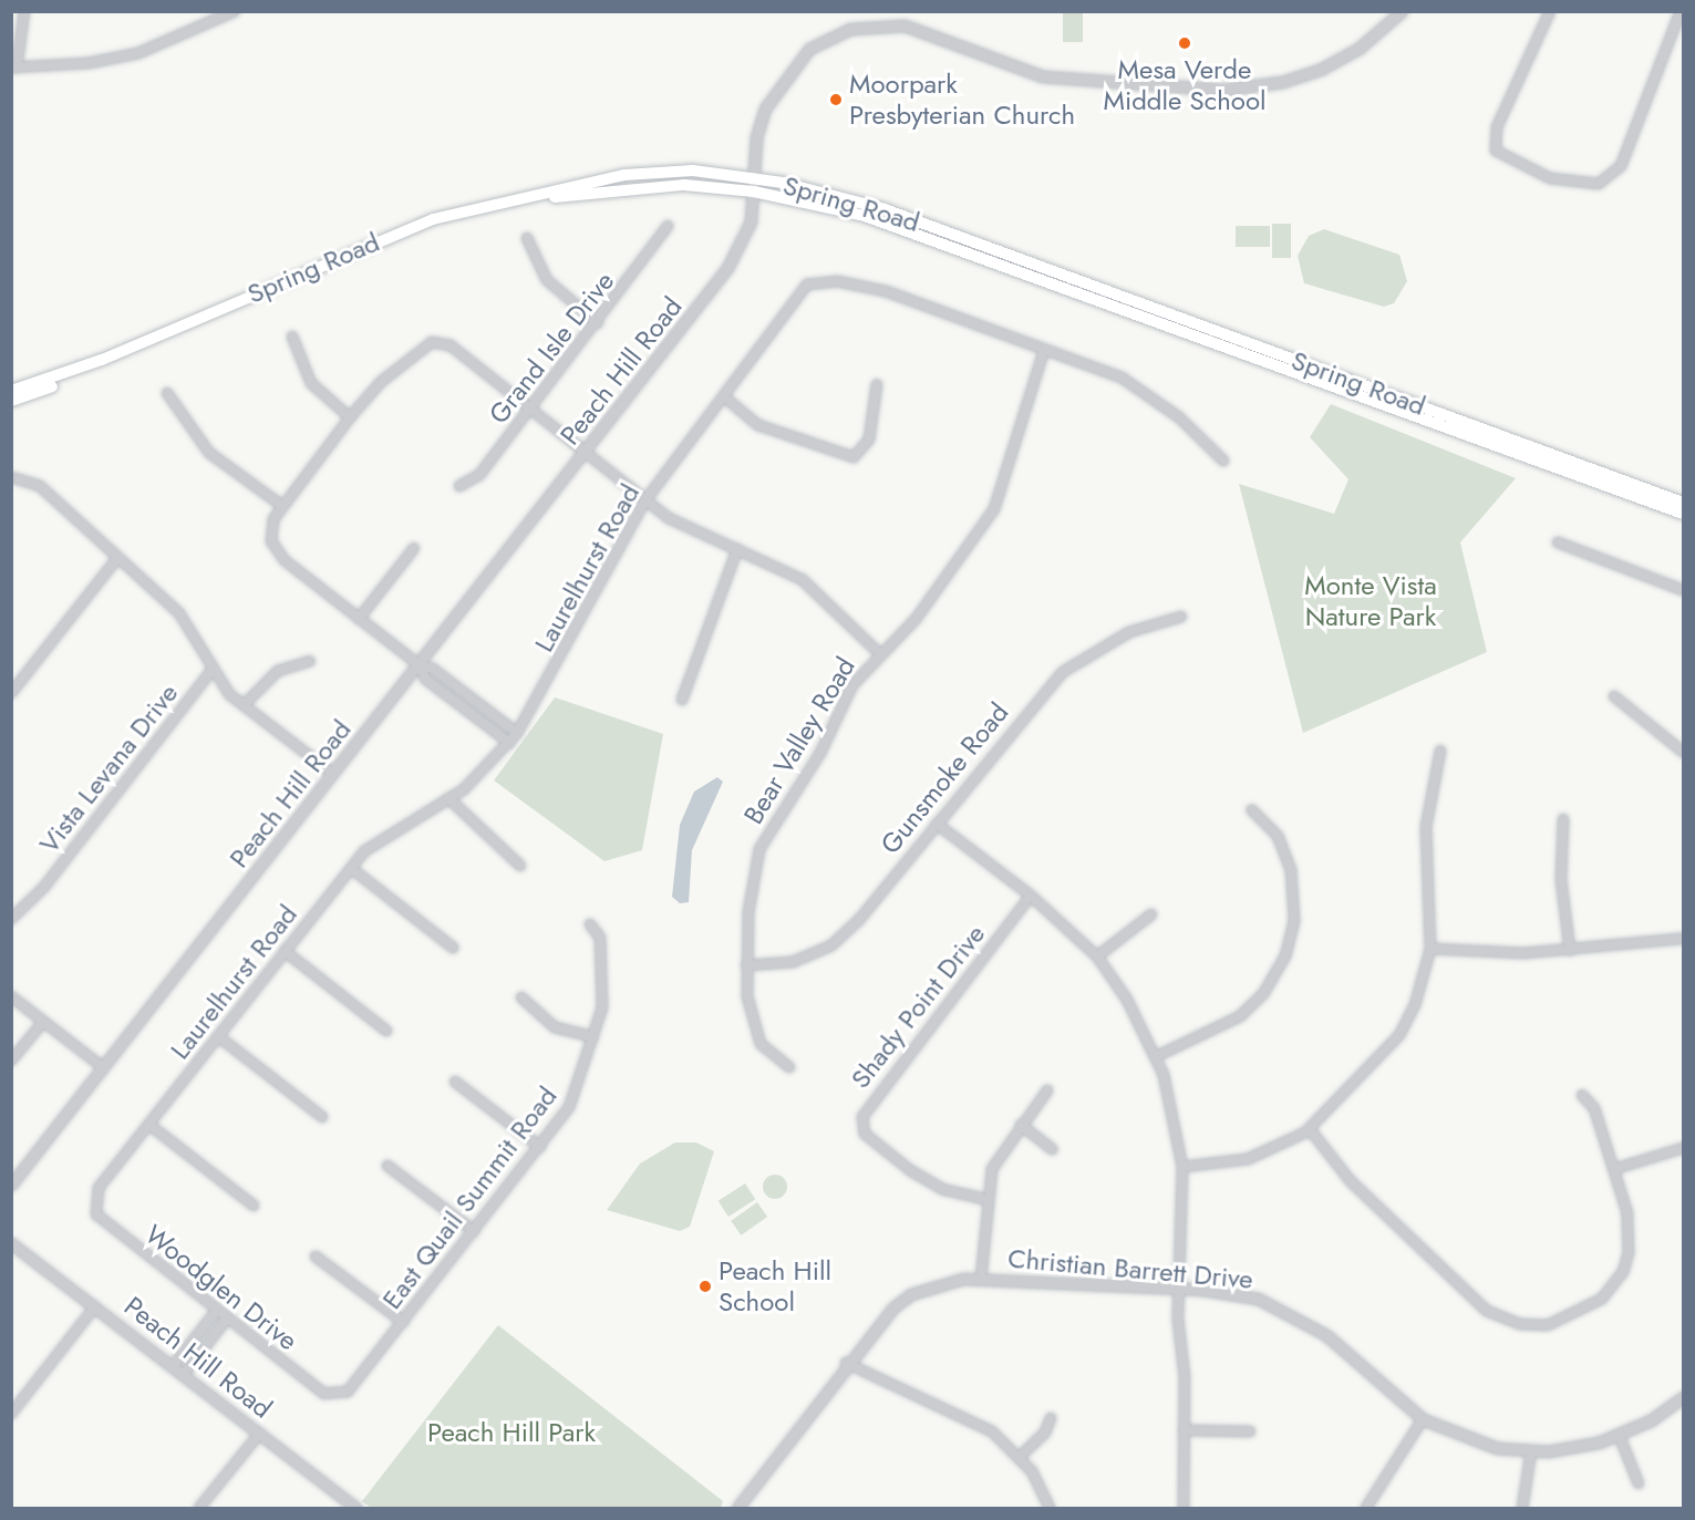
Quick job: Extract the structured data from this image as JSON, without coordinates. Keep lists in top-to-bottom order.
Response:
{
  "streets": {
    "main road": ["Spring Road"],
    "street": [
      "Grand Isle Drive",
      "Peach Hill Road",
      "Laurelhurst Road",
      "Bear Valley Road",
      "Vista Levana Drive",
      "Gunsmoke Road",
      "Shady Point Drive",
      "East Quail Summit Road",
      "Christian Barrett Drive",
      "Woodglen Drive"
    ]
  },
  "crossings": [
    ["Spring Road", "Peach Hill Road"],
    ["Laurelhurst Road", "Bear Valley Road"],
    ["Laurelhurst Road", "Woodglen Drive"],
    ["Bear Valley Road", "Gunsmoke Road"],
    ["East Quail Summit Road", "Woodglen Drive"]
  ],
  "parks": ["Monte Vista Nature Park", "Peach Hill Park"],
  "places": ["Mesa Verde Middle School", "Moorpark Presbyterian Church", "Peach Hill School"]
}
